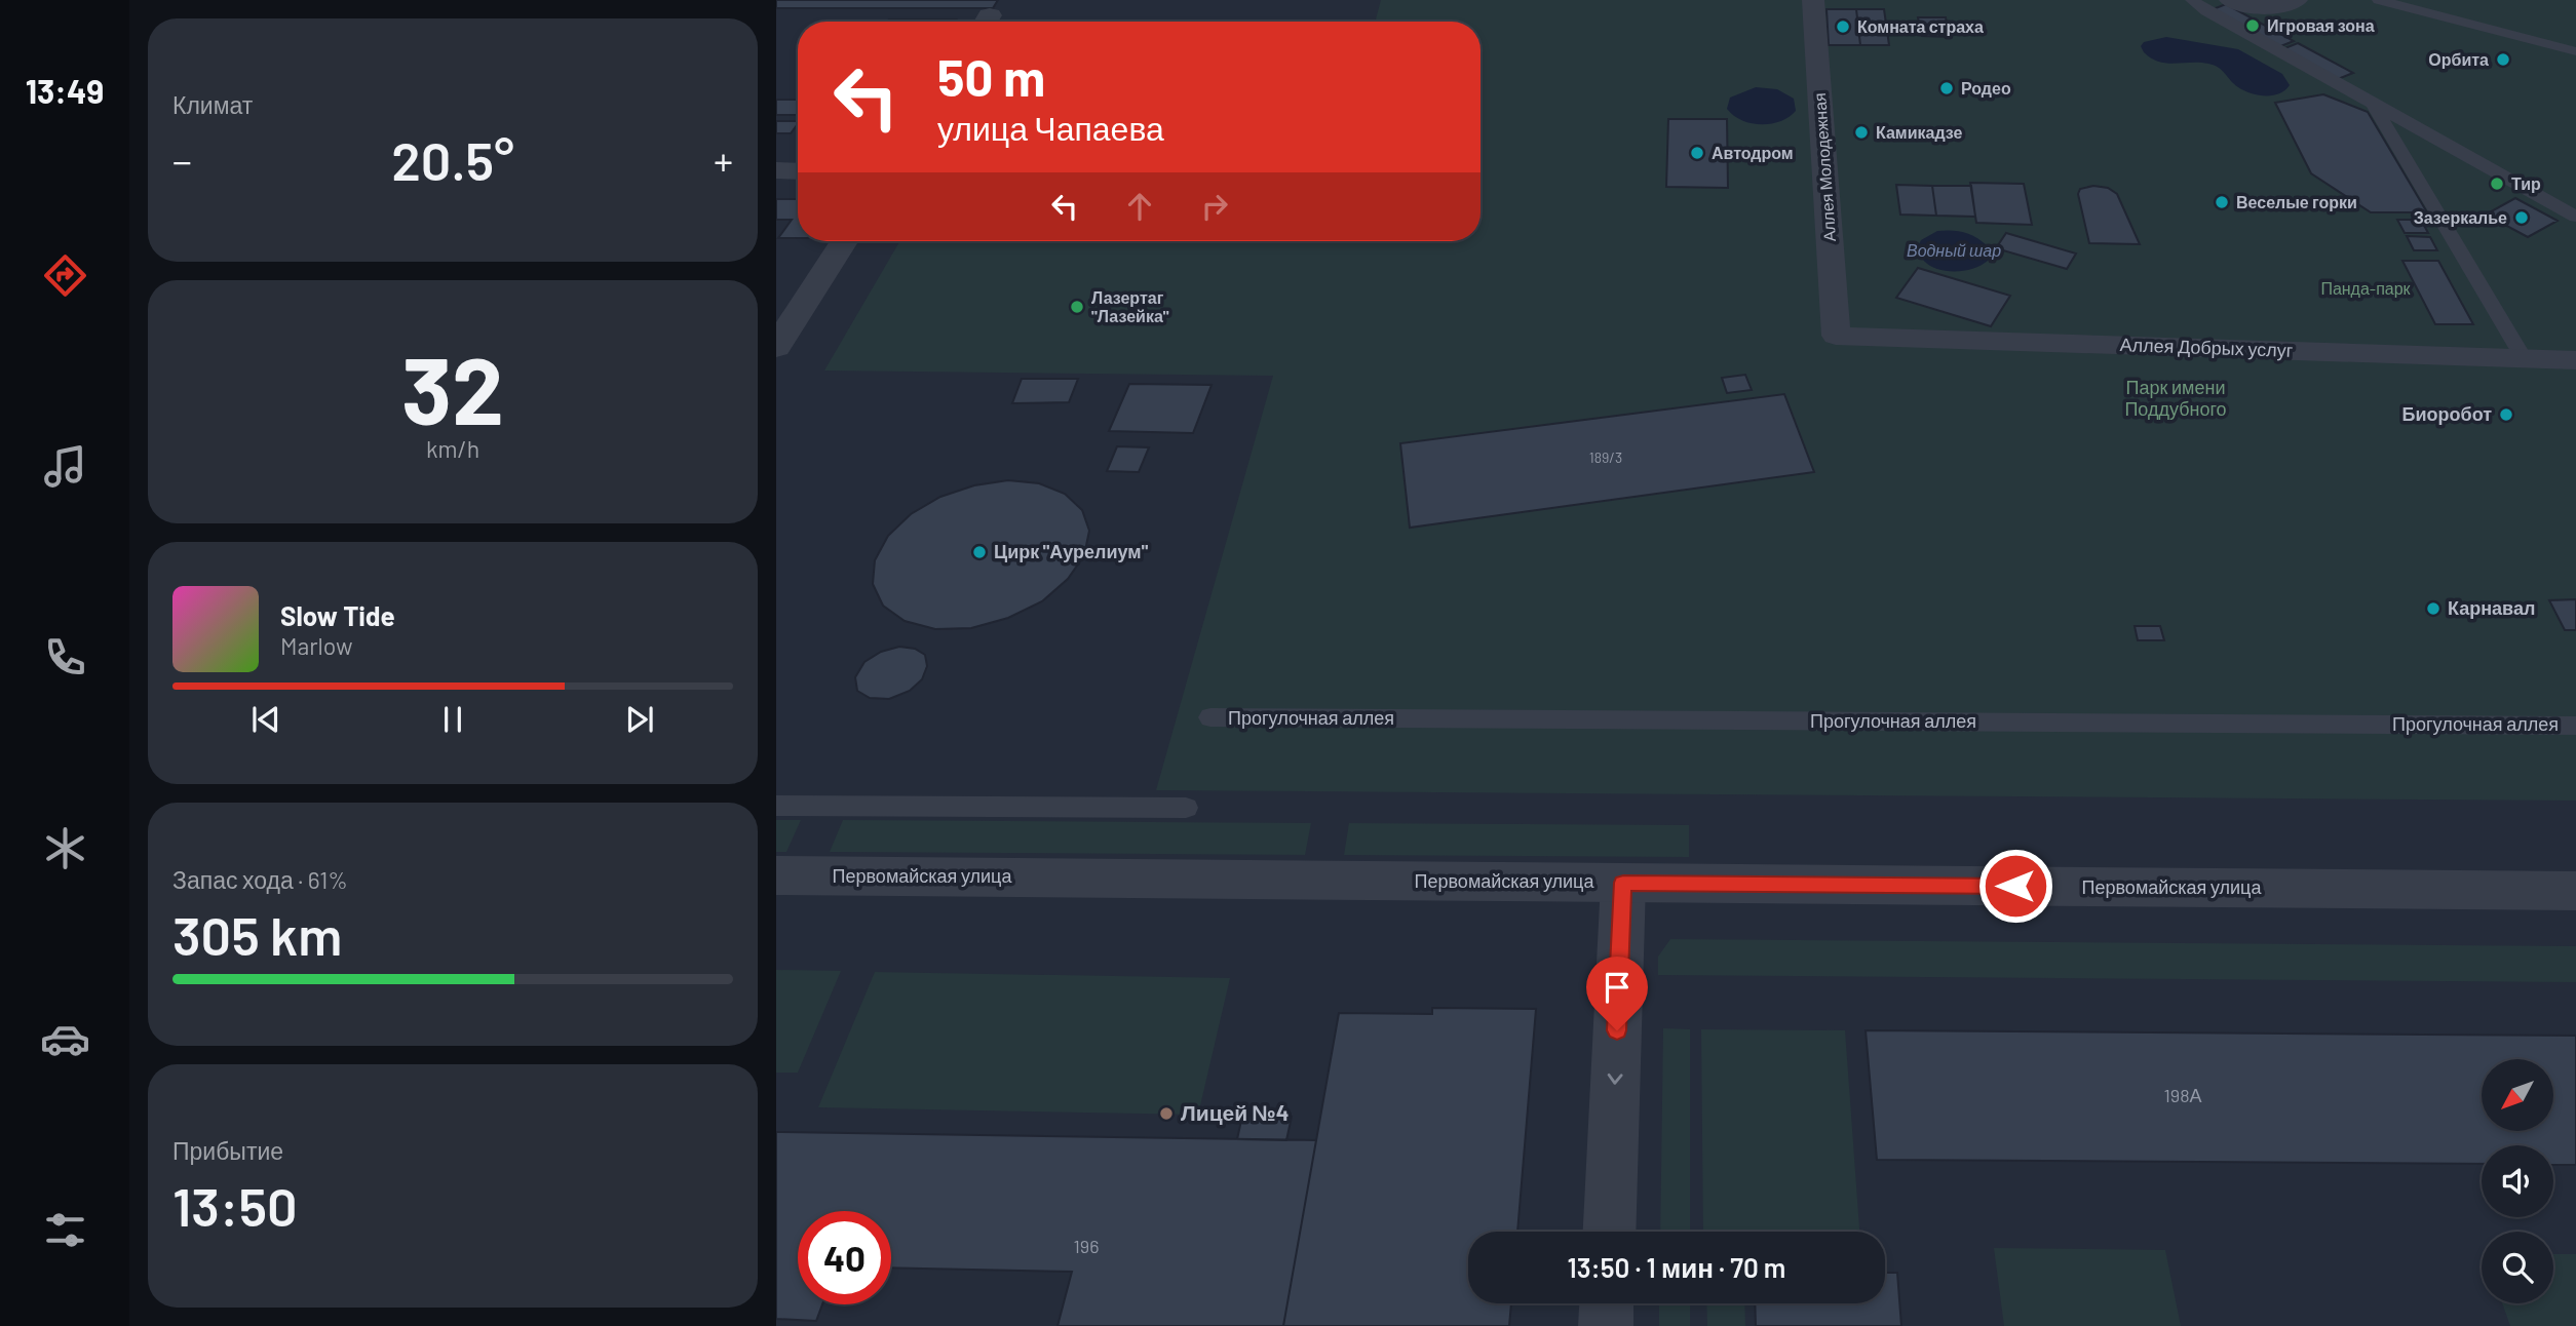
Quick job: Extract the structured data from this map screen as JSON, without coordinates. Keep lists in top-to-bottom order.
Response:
{
  "streets": {
    "street": ["Аллея Молодежная", "Аллея Добрых услуг", "Первомайская улица"],
    "lane": ["Прогулочная аллея"]
  },
  "crossings": [
    ["Аллея Молодежная", "Аллея Добрых услуг"]
  ],
  "water": ["Водный шар"],
  "parks": ["Панда-парк", "Парк имени Поддубного"],
  "places": [
    "Игровая зона",
    "Комната страха",
    "Орбита",
    "Родео",
    "Камикадзе",
    "Автодром",
    "Тир",
    "Веселые горки",
    "Зазеркалье",
    "Лазертаг \"Лазейка\"",
    "Биоробот",
    "Цирк \"Аурелиум\"",
    "Карнавал",
    "Лицей №4"
  ],
  "house_numbers": ["189/3", "198А", "196"],
  "north": "bottom left",
  "page": {
    "tabs": "13:49",
    "tile": [
      "Климат",
      ["32", "km/h"],
      ["Запас хода · 61%", "305 km"],
      ["Прибытие", "13:50"]
    ],
    "turn": ["50 m", "улица Чапаева"],
    "heat": ["−", "20.5°", "+"],
    "song": ["Slow Tide", "Marlow"],
    "limit": "40",
    "trip": "13:50 · 1 мин · 70 m"
  }
}
